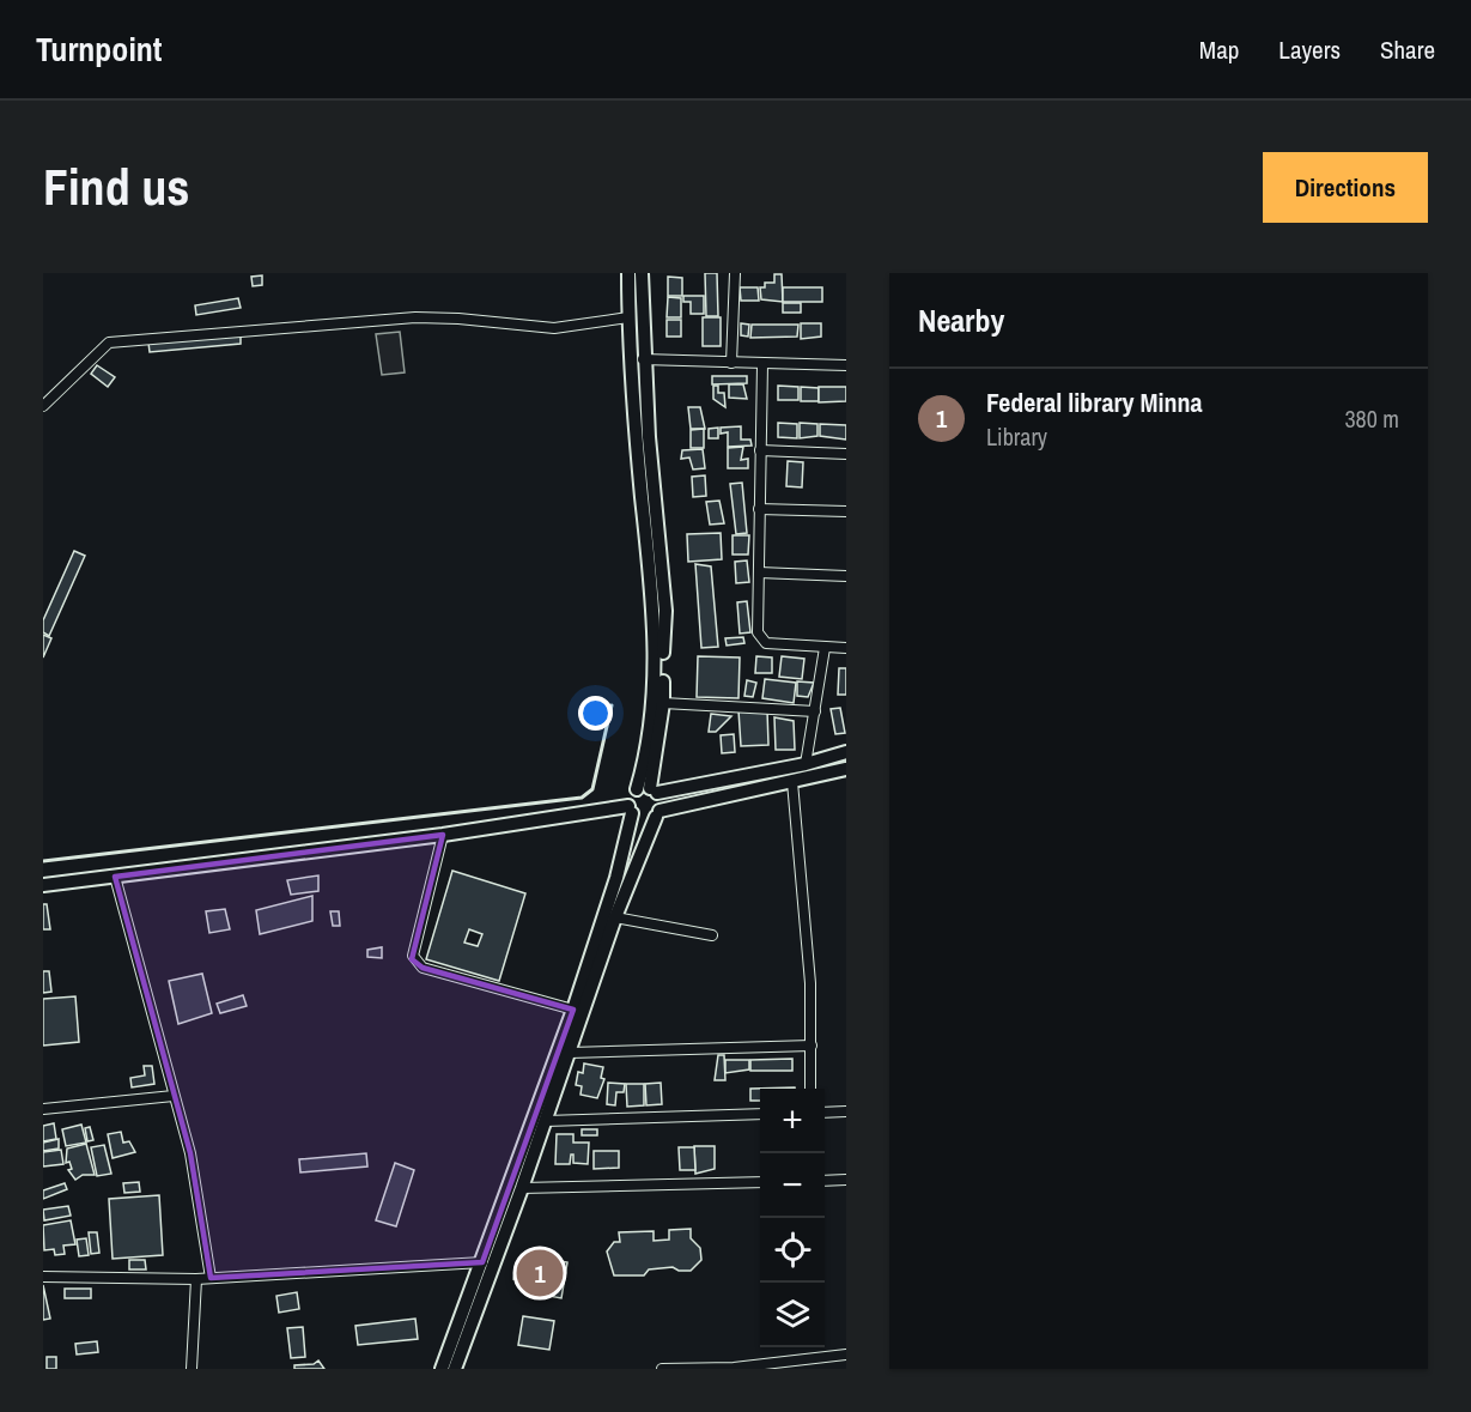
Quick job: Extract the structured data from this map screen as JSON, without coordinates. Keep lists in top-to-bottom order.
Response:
{
  "page": {
    "header": "Turnpoint",
    "nav": ["Map", "Layers", "Share"],
    "buttons": "Directions",
    "title": "Find us",
    "heading": "Nearby",
    "list": [
      {
        "mark": "1",
        "name": "Federal library Minna",
        "note": "Library",
        "value": "380 m"
      }
    ],
    "map_buttons": ["+", "−"],
    "pins": "1"
  }
}
